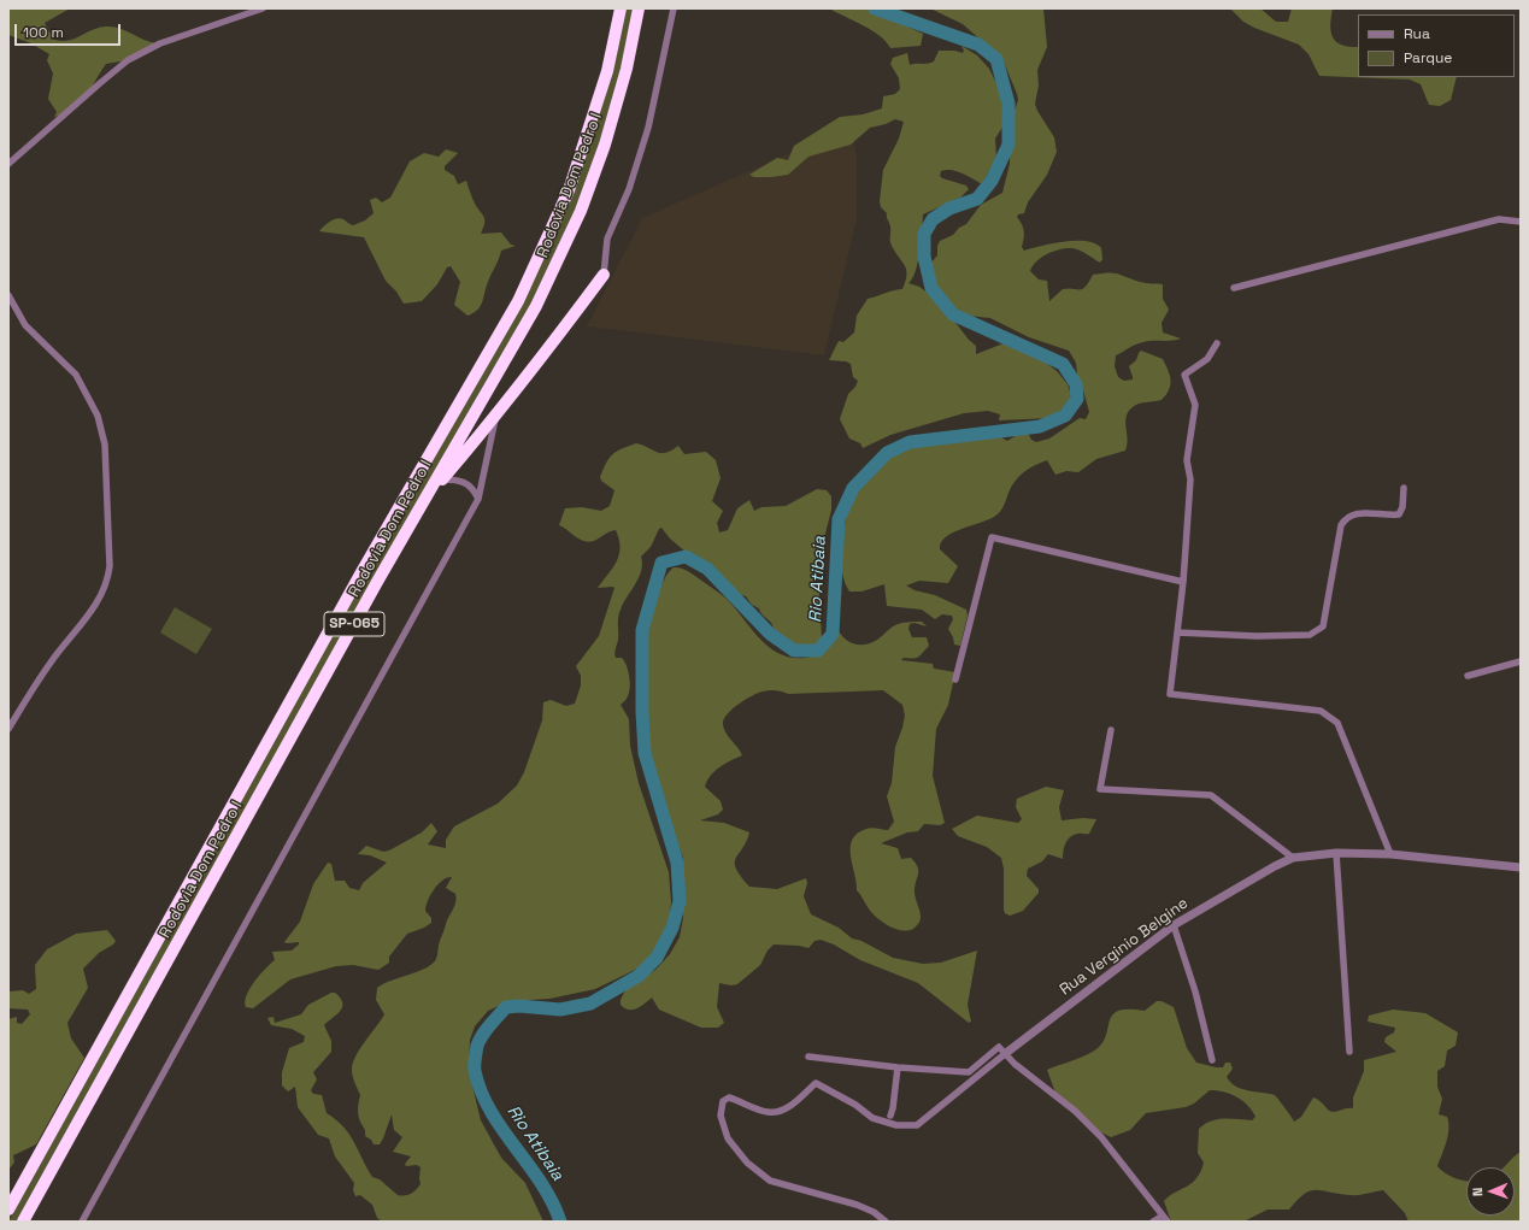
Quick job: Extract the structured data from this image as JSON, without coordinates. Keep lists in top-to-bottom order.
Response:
{
  "streets": {
    "highway": ["Rodovia Dom Pedro I", "SP-065"],
    "street": ["Rua Verginio Belgine"]
  },
  "water": ["Rio Atibaia"],
  "legend": ["Rua", "Parque"],
  "scale_bar": "100 m",
  "north": "left"
}
